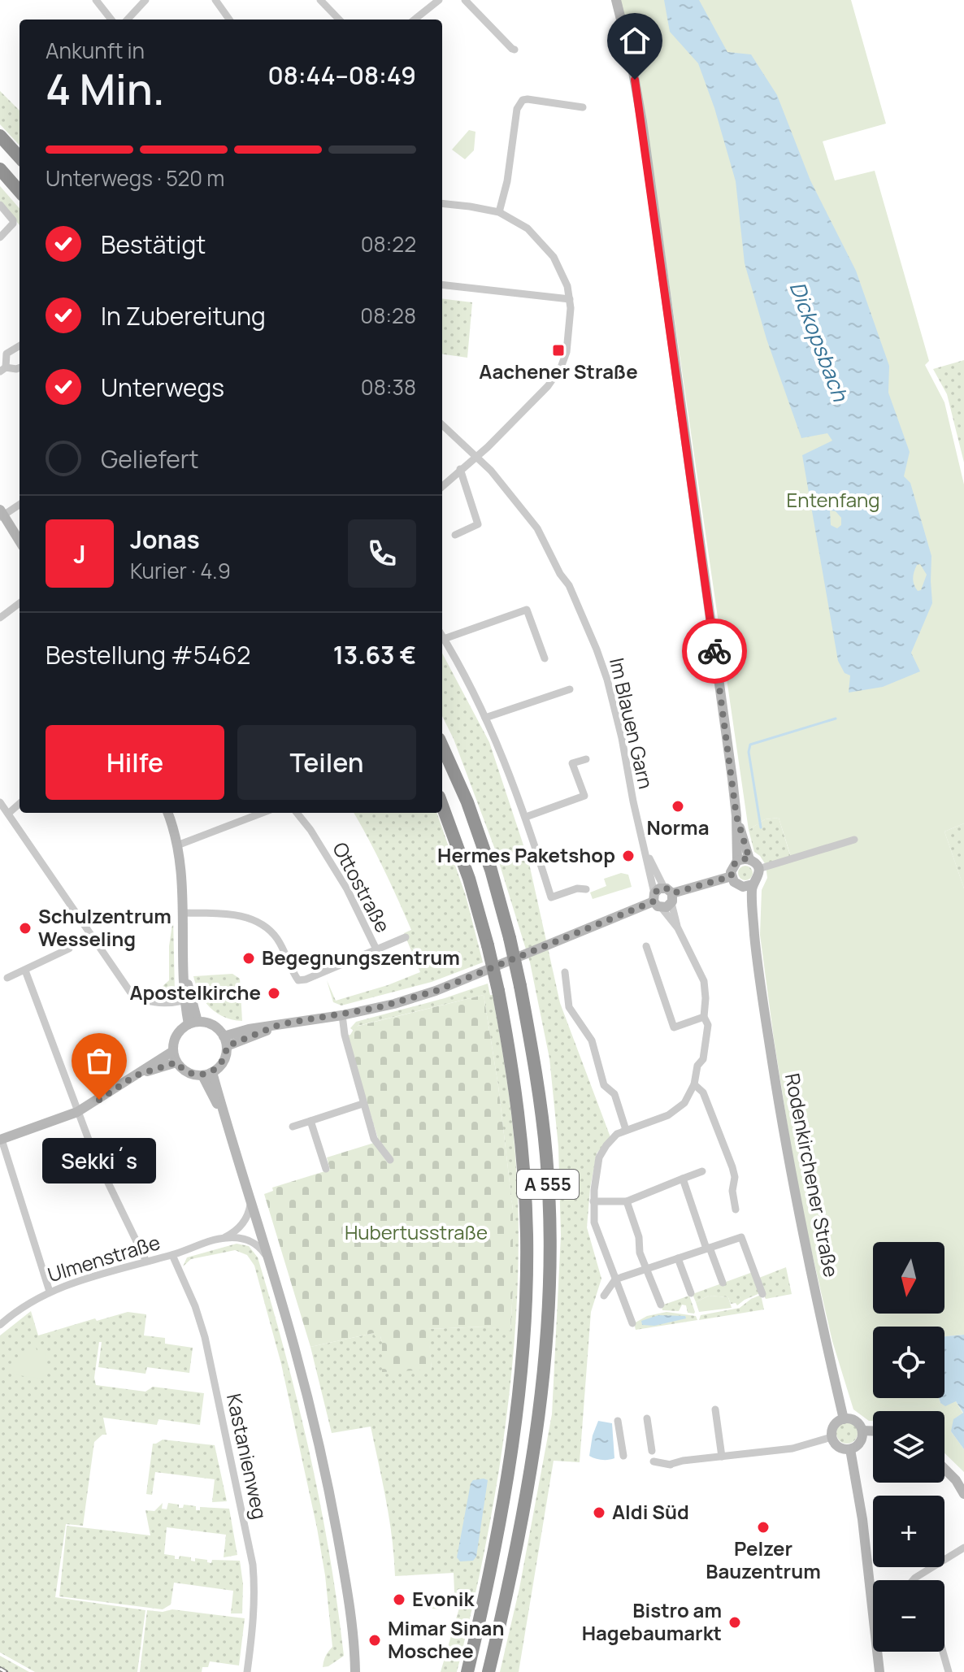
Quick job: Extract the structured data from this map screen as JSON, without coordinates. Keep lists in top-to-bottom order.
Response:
{
  "streets": {
    "highway": ["A 555"],
    "main road": ["Rodenkirchener Straße"],
    "street": [
      "Im Blauen Garn",
      "Ottostraße",
      "Ulmenstraße",
      "Kastanienweg"
    ]
  },
  "crossings": [
    ["Ulmenstraße", "Kastanienweg"]
  ],
  "water": ["Dickopsbach"],
  "parks": ["Entenfang", "Hubertusstraße"],
  "places": {
    "transit": ["Aachener Straße"],
    "other": [
      "Norma",
      "Hermes Paketshop",
      "Schulzentrum Wesseling",
      "Begegnungszentrum",
      "Apostelkirche",
      "Sekki´s",
      "Aldi Süd",
      "Pelzer Bauzentrum",
      "Evonik",
      "Bistro am Hagebaumarkt",
      "Mimar Sinan Moschee"
    ]
  },
  "north": "bottom",
  "page": {
    "heading": ["4 Min.", "Ankunft in", "08:44–08:49"],
    "panel": [
      "Jonas",
      "Kurier · 4.9",
      "Bestellung #5462",
      "13.63 €"
    ],
    "bar": "Unterwegs · 520 m",
    "list": [
      ["Bestätigt", "08:22"],
      ["In Zubereitung", "08:28"],
      ["Unterwegs", "08:38"],
      "Geliefert"
    ],
    "round": "J",
    "buttons": ["Hilfe", "Teilen"],
    "bubble": "Sekki´s",
    "map_buttons": ["+", "−"]
  }
}
